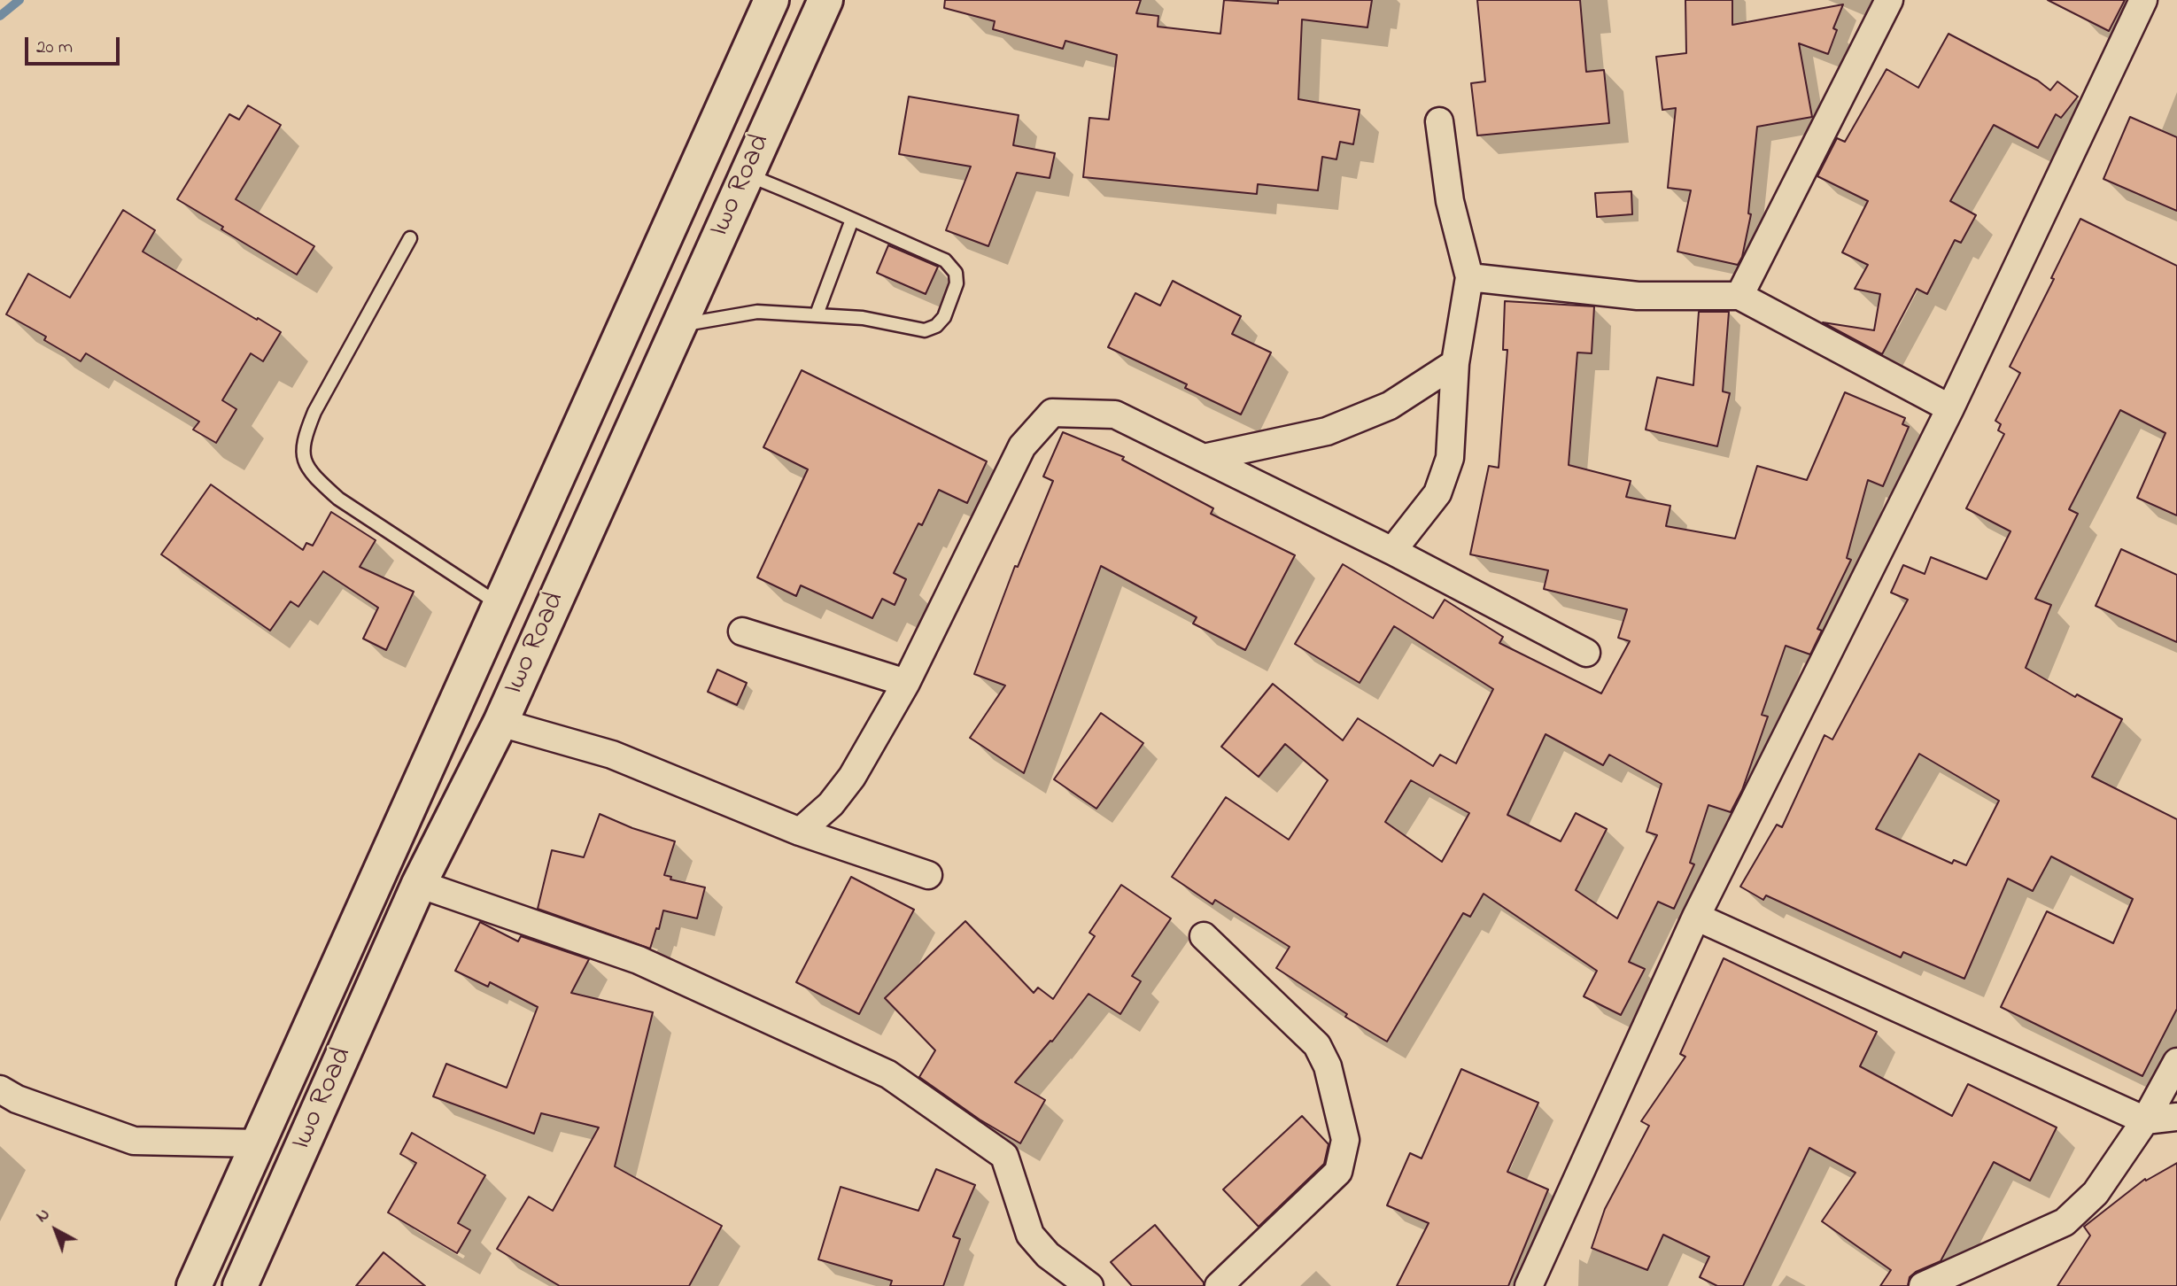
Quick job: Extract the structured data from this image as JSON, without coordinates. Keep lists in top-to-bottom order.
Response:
{
  "streets": {
    "main road": ["Iwo Road"]
  },
  "scale_bar": "20 m",
  "north": "top left"
}
